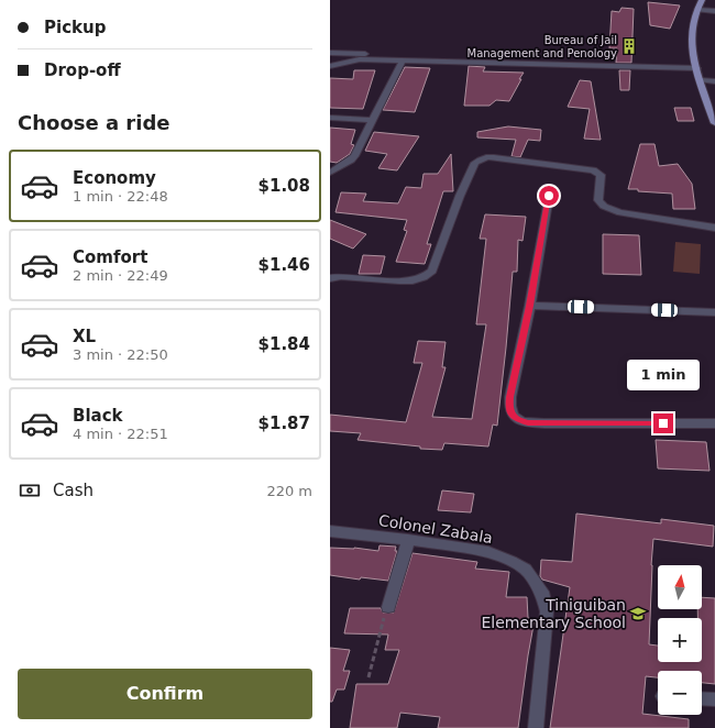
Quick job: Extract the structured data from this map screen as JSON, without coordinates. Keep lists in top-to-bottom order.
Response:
{
  "streets": {
    "street": ["Colonel Zabala"]
  },
  "places": {
    "building": ["Bureau of Jail Management and Penology"],
    "school or university": ["Tiniguiban Elementary School"]
  },
  "north": "top",
  "page": {
    "banner": ["Pickup", "Drop-off"],
    "heading": "Choose a ride",
    "list": [
      {
        "name": "Economy",
        "note": "1 min · 22:48",
        "value": "$1.08"
      },
      {
        "name": "Comfort",
        "note": "2 min · 22:49",
        "value": "$1.46"
      },
      {
        "name": "XL",
        "note": "3 min · 22:50",
        "value": "$1.84"
      },
      {
        "name": "Black",
        "note": "4 min · 22:51",
        "value": "$1.87"
      }
    ],
    "bubble": "1 min",
    "pay": ["Cash", "220 m"],
    "map_buttons": ["+", "−"],
    "buttons": "Confirm"
  }
}
